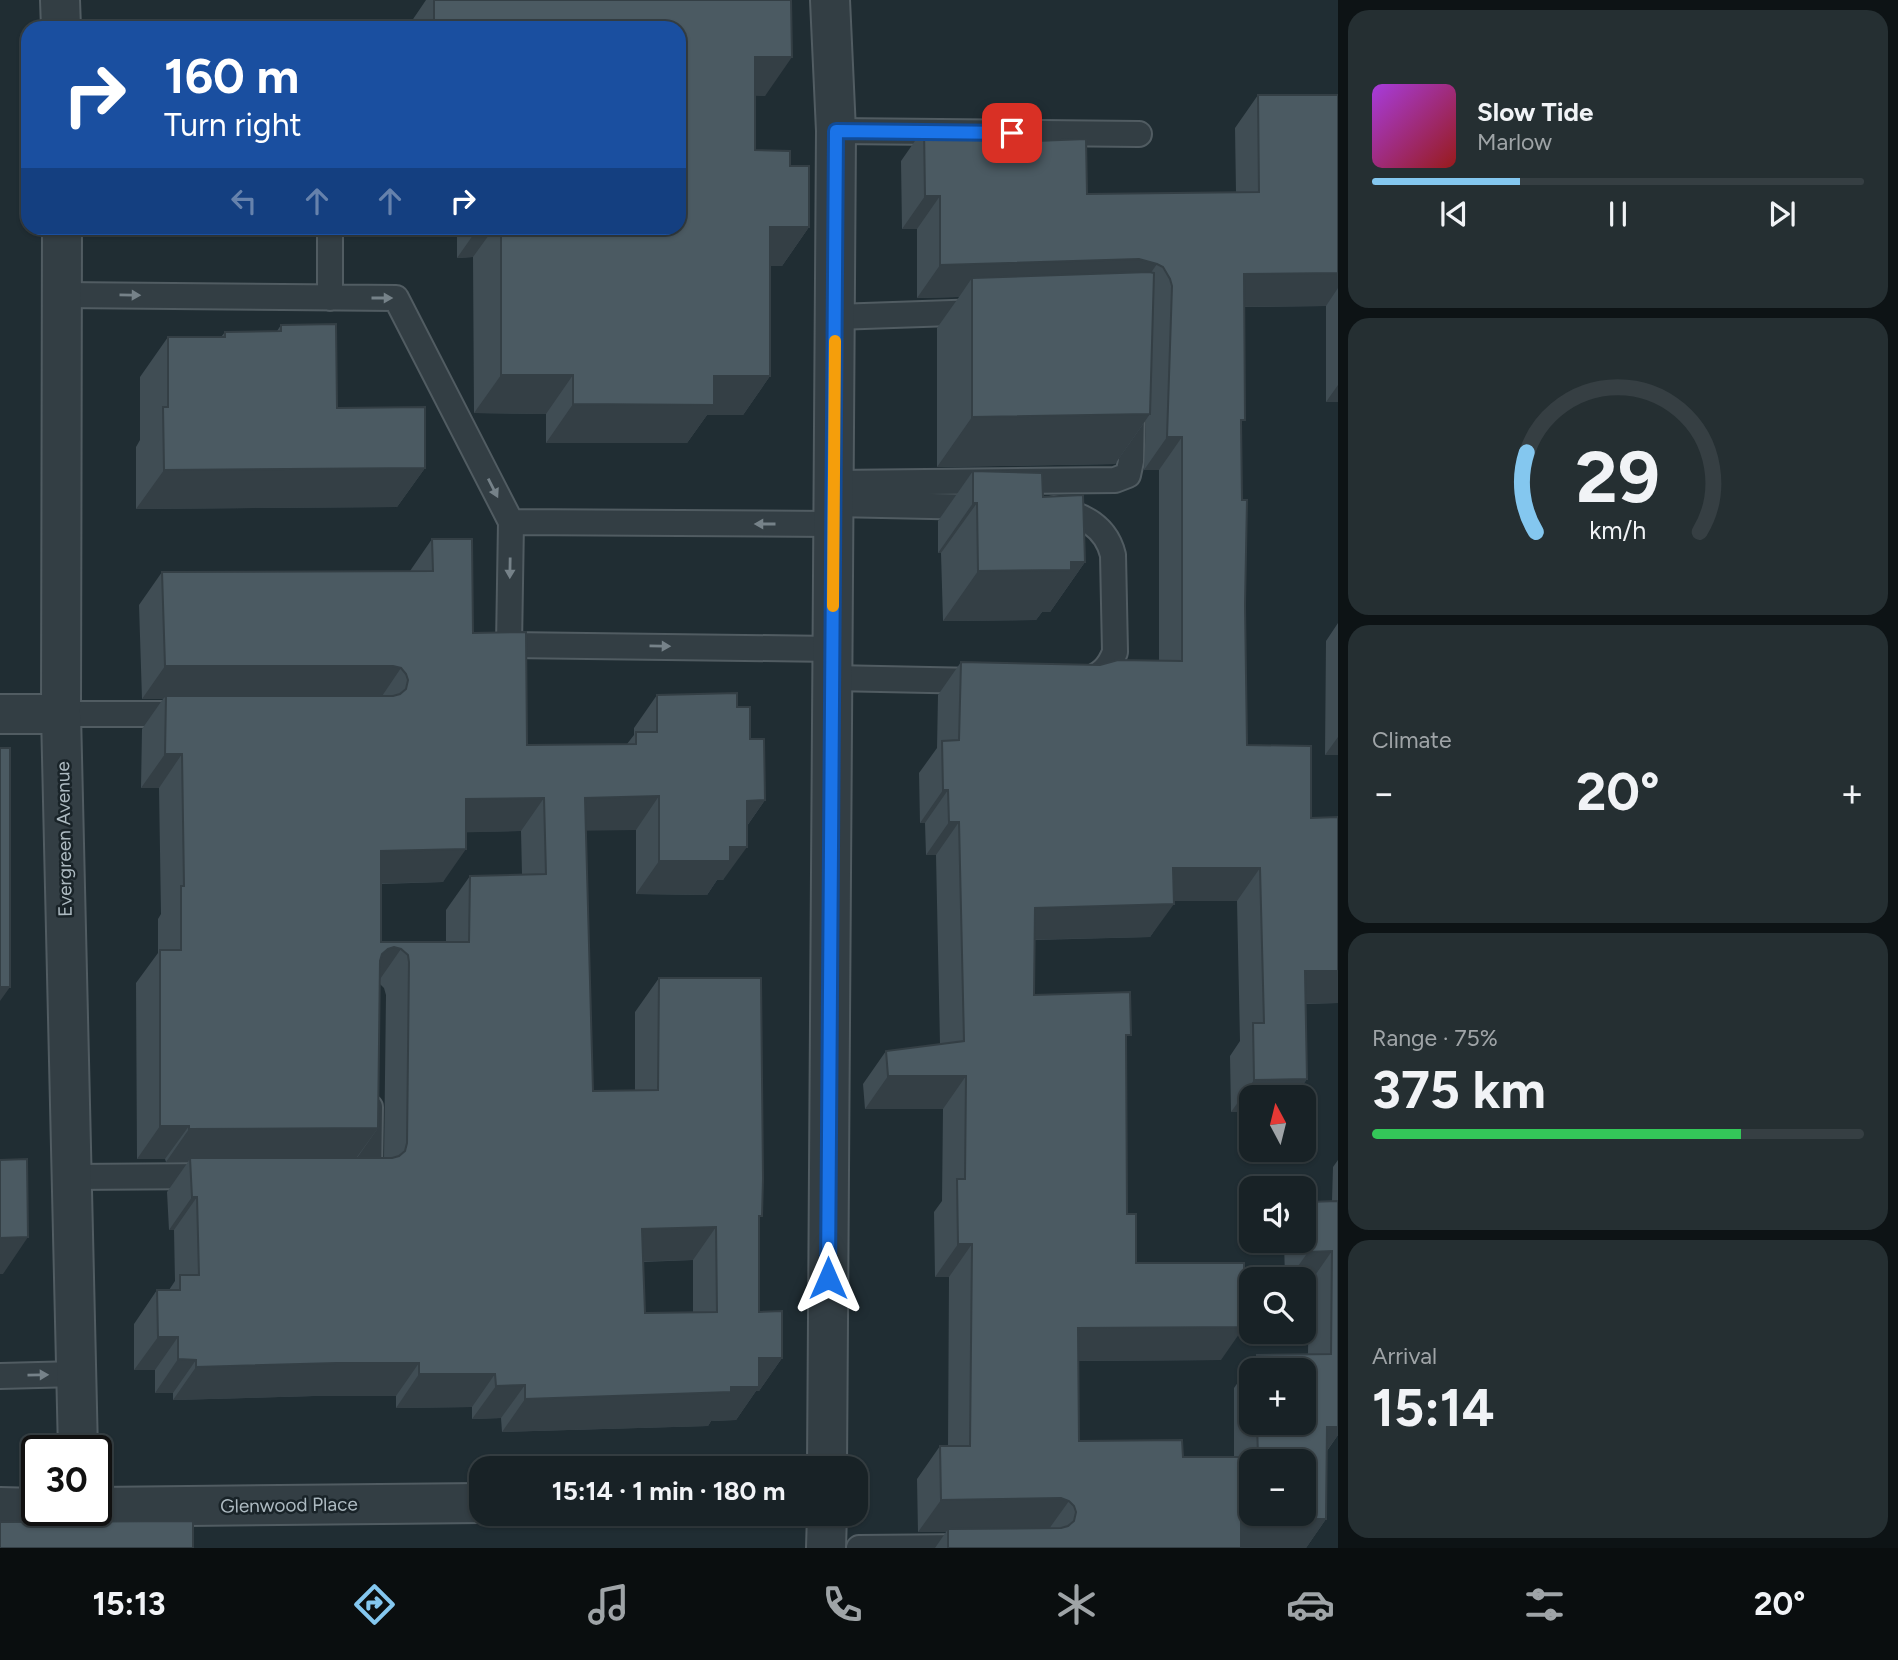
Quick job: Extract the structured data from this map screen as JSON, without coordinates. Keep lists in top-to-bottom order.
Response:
{
  "streets": {
    "street": ["Evergreen Avenue", "Glenwood Place"]
  },
  "north": "top",
  "page": {
    "turn": ["160 m", "Turn right"],
    "song": ["Slow Tide", "Marlow"],
    "tile": [
      "Climate",
      ["Range · 75%", "375 km"],
      ["Arrival", "15:14"]
    ],
    "heat": ["−", "20°", "+"],
    "map_buttons": ["+", "−"],
    "limit": "30",
    "trip": "15:14 · 1 min · 180 m",
    "tabs": ["15:13", "20°"],
    "gauge": ["29", "km/h"]
  }
}
